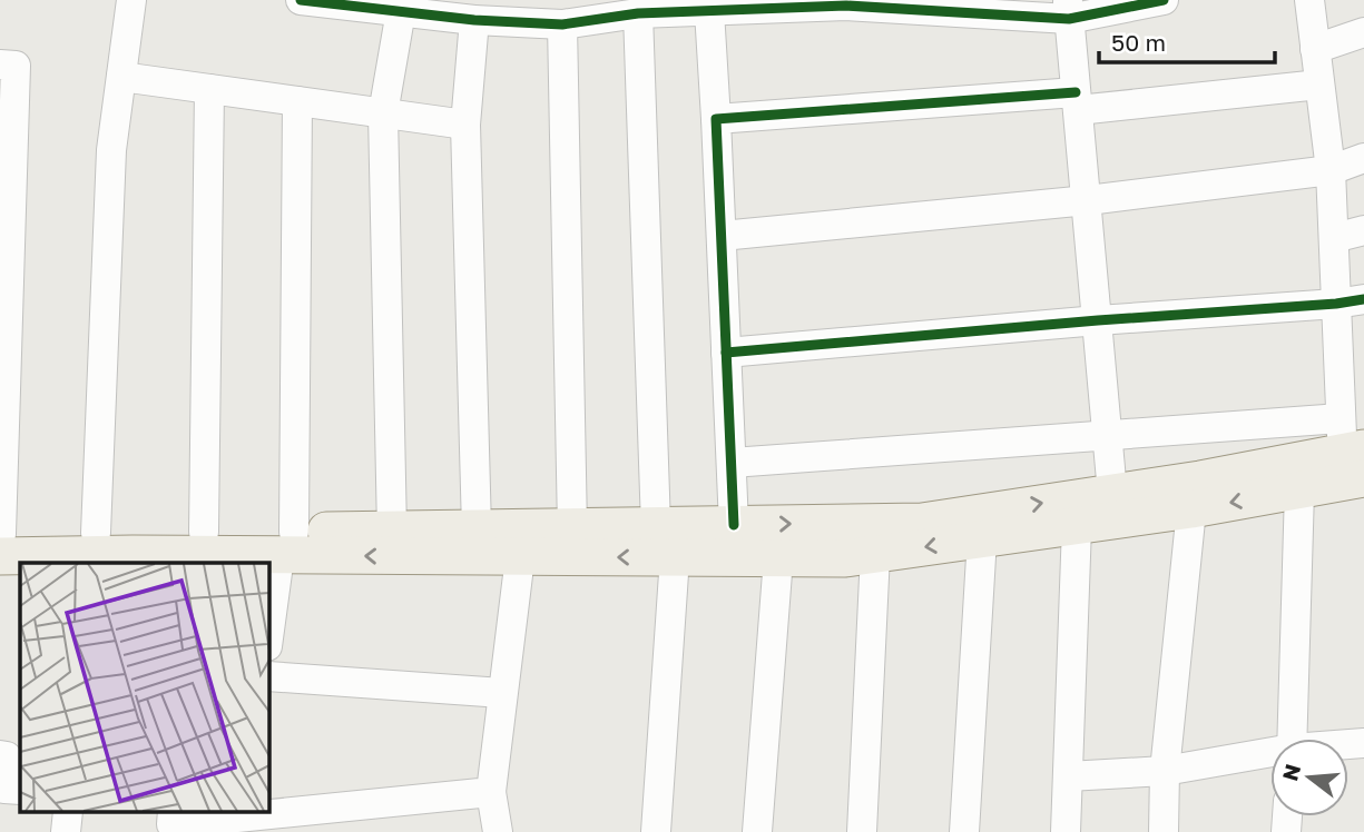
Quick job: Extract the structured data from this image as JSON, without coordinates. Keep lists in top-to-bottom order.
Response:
{
  "scale_bar": "50 m",
  "north": "left"
}
